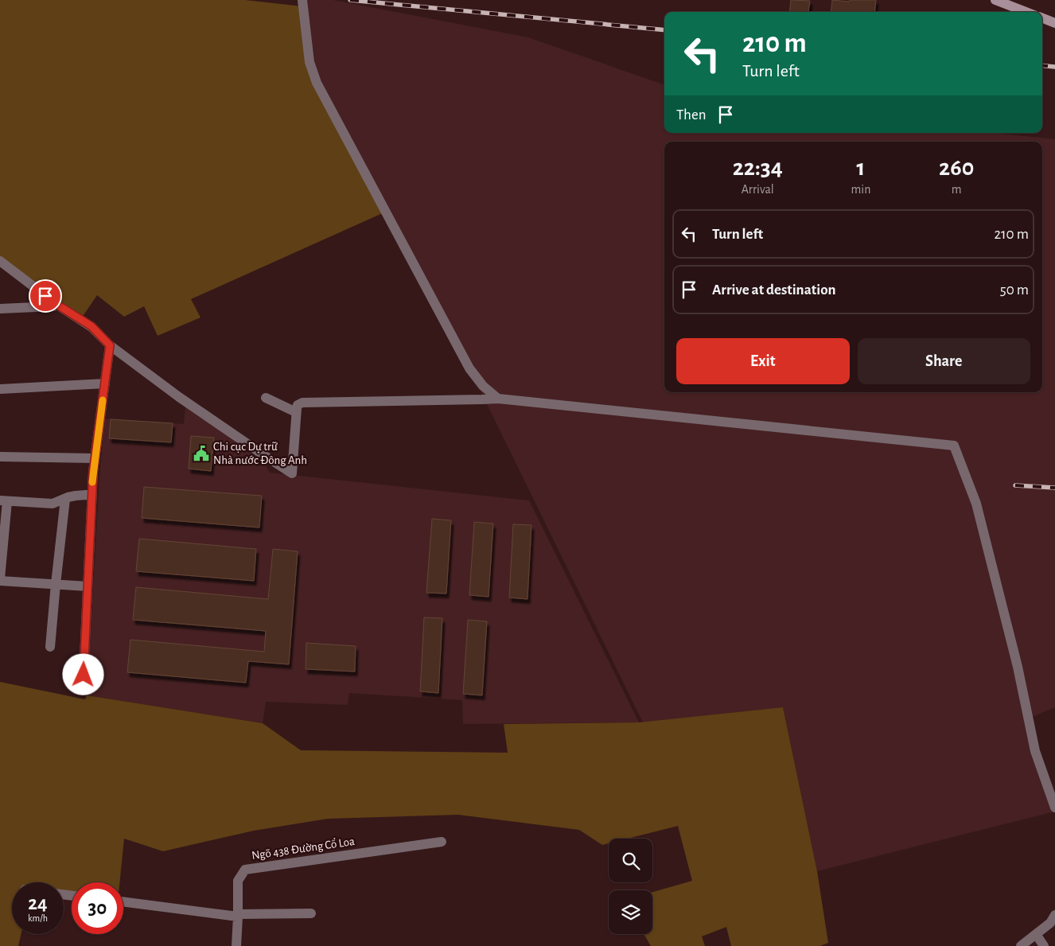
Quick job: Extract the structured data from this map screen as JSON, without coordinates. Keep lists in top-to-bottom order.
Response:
{
  "streets": {
    "street": ["Ngõ 438 Đường Cổ Loa"]
  },
  "places": {
    "public building": ["Chi cục Dự trữ Nhà nước Đông Anh"]
  },
  "page": {
    "turn": ["210 m", "Turn left"],
    "then": "Then",
    "eta": [
      "22:34",
      "Arrival",
      "1",
      "min",
      "260",
      "m"
    ],
    "list": [
      {
        "name": "Turn left",
        "value": "210 m"
      },
      {
        "name": "Arrive at destination",
        "value": "50 m"
      }
    ],
    "buttons": ["Exit", "Share"],
    "speed": "24 km/h",
    "limit": "30"
  }
}
